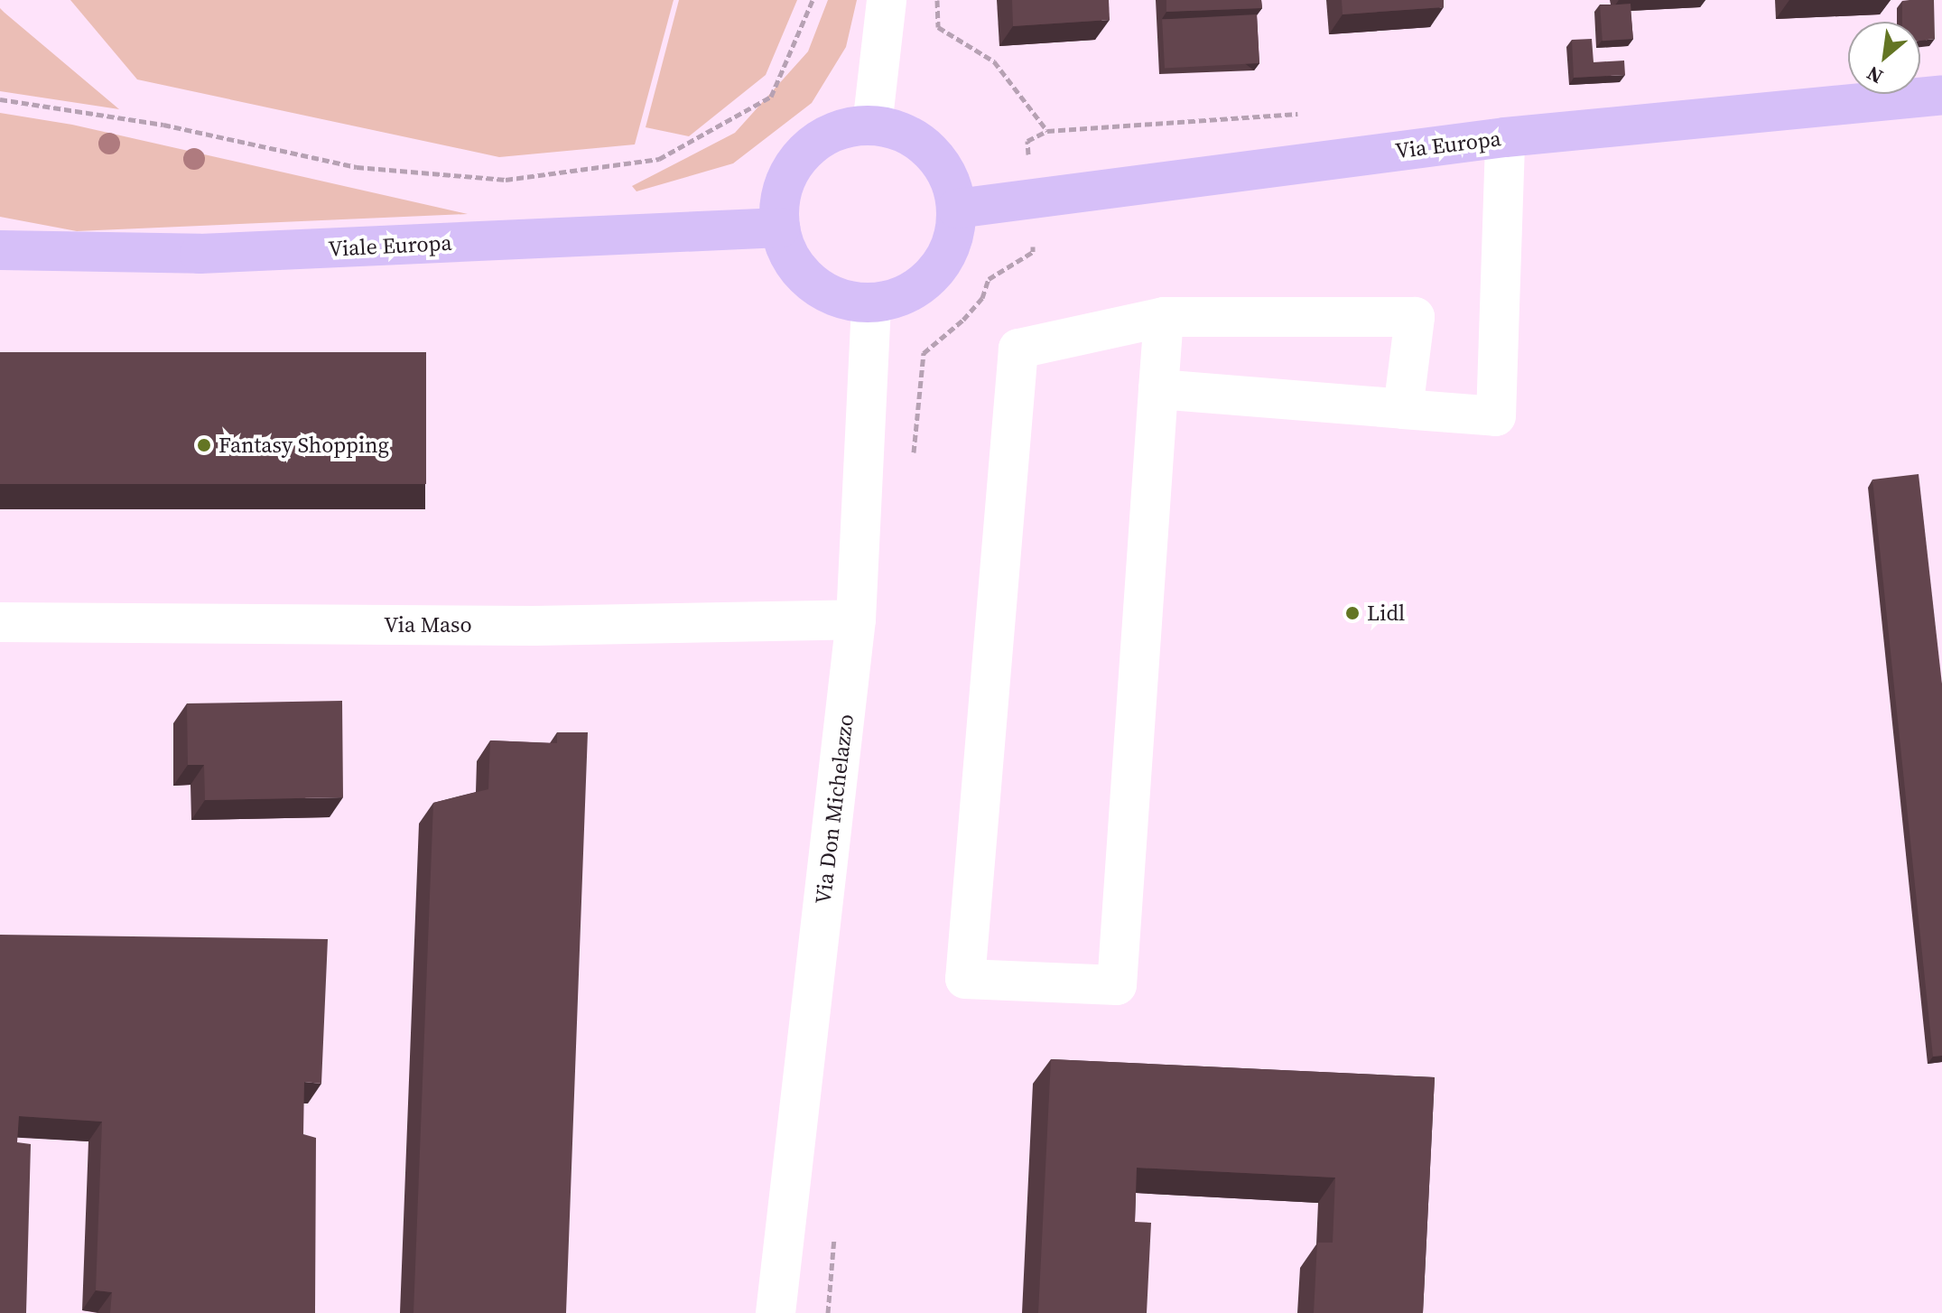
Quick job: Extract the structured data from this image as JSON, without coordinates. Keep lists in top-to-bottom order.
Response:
{
  "streets": {
    "main road": ["Via Europa", "Viale Europa"],
    "street": ["Via Maso", "Via Don Michelazzo"]
  },
  "crossings": [
    ["Via Europa", "Viale Europa"],
    ["Via Europa", "Via Don Michelazzo"],
    ["Viale Europa", "Via Don Michelazzo"],
    ["Via Maso", "Via Don Michelazzo"]
  ],
  "places": ["Fantasy Shopping", "Lidl"],
  "north": "bottom left"
}
